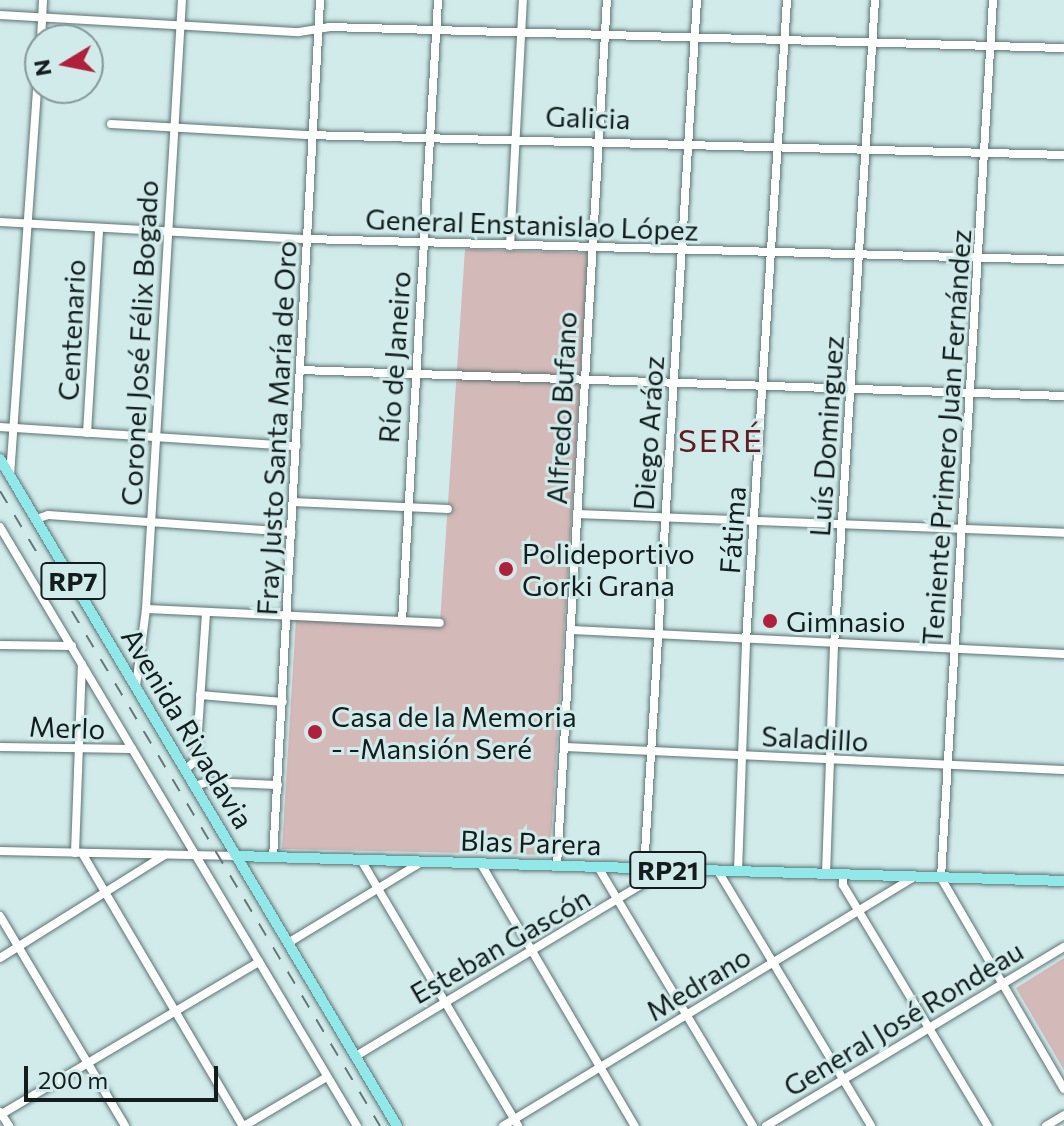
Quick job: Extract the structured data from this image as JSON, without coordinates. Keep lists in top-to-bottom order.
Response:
{
  "streets": {
    "main road": [
      "RP7",
      "Avenida Rivadavia",
      "Blas Parera",
      "RP21"
    ],
    "street": [
      "Galicia",
      "General Enstanislao López",
      "Centenario",
      "Coronel José Félix Bogado",
      "Río de Janeiro",
      "Alfredo Bufano",
      "Fray Justo Santa María de Oro",
      "Diego Aráoz",
      "Luís Dominguez",
      "Teniente Primero Juan Fernández",
      "Fátima",
      "Merlo",
      "Saladillo",
      "Esteban Gascón",
      "Medrano",
      "General José Rondeau"
    ]
  },
  "crossings": [
    ["Galicia", "Coronel José Félix Bogado"],
    ["Galicia", "Río de Janeiro"],
    ["Galicia", "Alfredo Bufano"],
    ["Galicia", "Fray Justo Santa María de Oro"],
    ["Galicia", "Diego Aráoz"],
    ["Galicia", "Luís Dominguez"],
    ["Galicia", "Teniente Primero Juan Fernández"],
    ["Galicia", "Fátima"],
    ["General Enstanislao López", "Centenario"],
    ["General Enstanislao López", "Coronel José Félix Bogado"],
    ["General Enstanislao López", "Río de Janeiro"],
    ["General Enstanislao López", "Alfredo Bufano"],
    ["General Enstanislao López", "Fray Justo Santa María de Oro"],
    ["General Enstanislao López", "Diego Aráoz"],
    ["General Enstanislao López", "Luís Dominguez"],
    ["General Enstanislao López", "Teniente Primero Juan Fernández"],
    ["General Enstanislao López", "Fátima"],
    ["Coronel José Félix Bogado", "Avenida Rivadavia"],
    ["Alfredo Bufano", "Saladillo"],
    ["Alfredo Bufano", "Blas Parera"],
    ["Fray Justo Santa María de Oro", "Blas Parera"],
    ["Diego Aráoz", "Saladillo"],
    ["Diego Aráoz", "Blas Parera"],
    ["Luís Dominguez", "Saladillo"],
    ["Luís Dominguez", "Blas Parera"],
    ["Teniente Primero Juan Fernández", "Saladillo"],
    ["Teniente Primero Juan Fernández", "Blas Parera"],
    ["Fátima", "Saladillo"],
    ["Fátima", "Blas Parera"],
    ["RP7", "Avenida Rivadavia"],
    ["RP7", "Blas Parera"],
    ["RP7", "Esteban Gascón"],
    ["Merlo", "Avenida Rivadavia"],
    ["Avenida Rivadavia", "Blas Parera"],
    ["Blas Parera", "Esteban Gascón"],
    ["Blas Parera", "Medrano"]
  ],
  "districts": ["SERÉ"],
  "places": ["Polideportivo Gorki Grana", "Gimnasio", "Casa de la Memoria - -Mansión Seré"],
  "scale_bar": "200 m",
  "north": "left"
}
